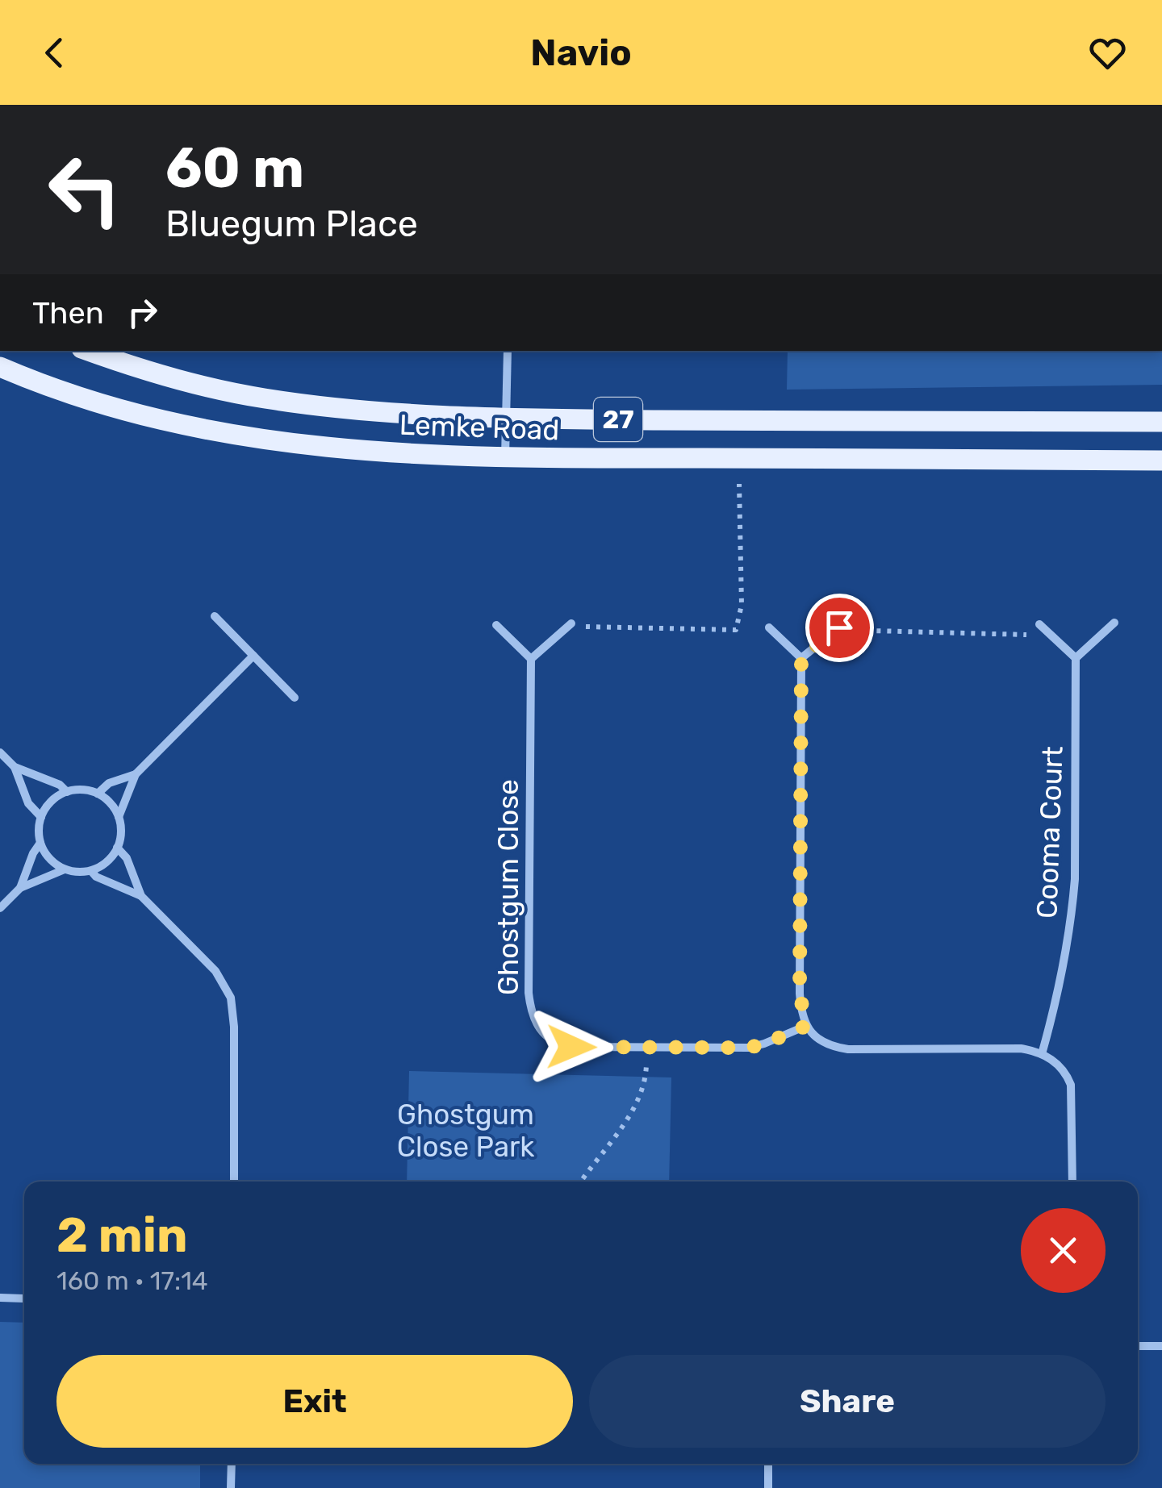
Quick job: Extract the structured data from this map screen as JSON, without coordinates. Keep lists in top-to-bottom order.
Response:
{
  "streets": {
    "main road": ["27", "Lemke Road"],
    "street": ["Cooma Court", "Ghostgum Close"]
  },
  "parks": ["Ghostgum Close Park"],
  "page": {
    "header": "Navio",
    "turn": ["60 m", "Bluegum Place"],
    "then": "Then",
    "heading": ["2 min", "160 m · 17:14"],
    "buttons": ["Exit", "Share"]
  }
}
